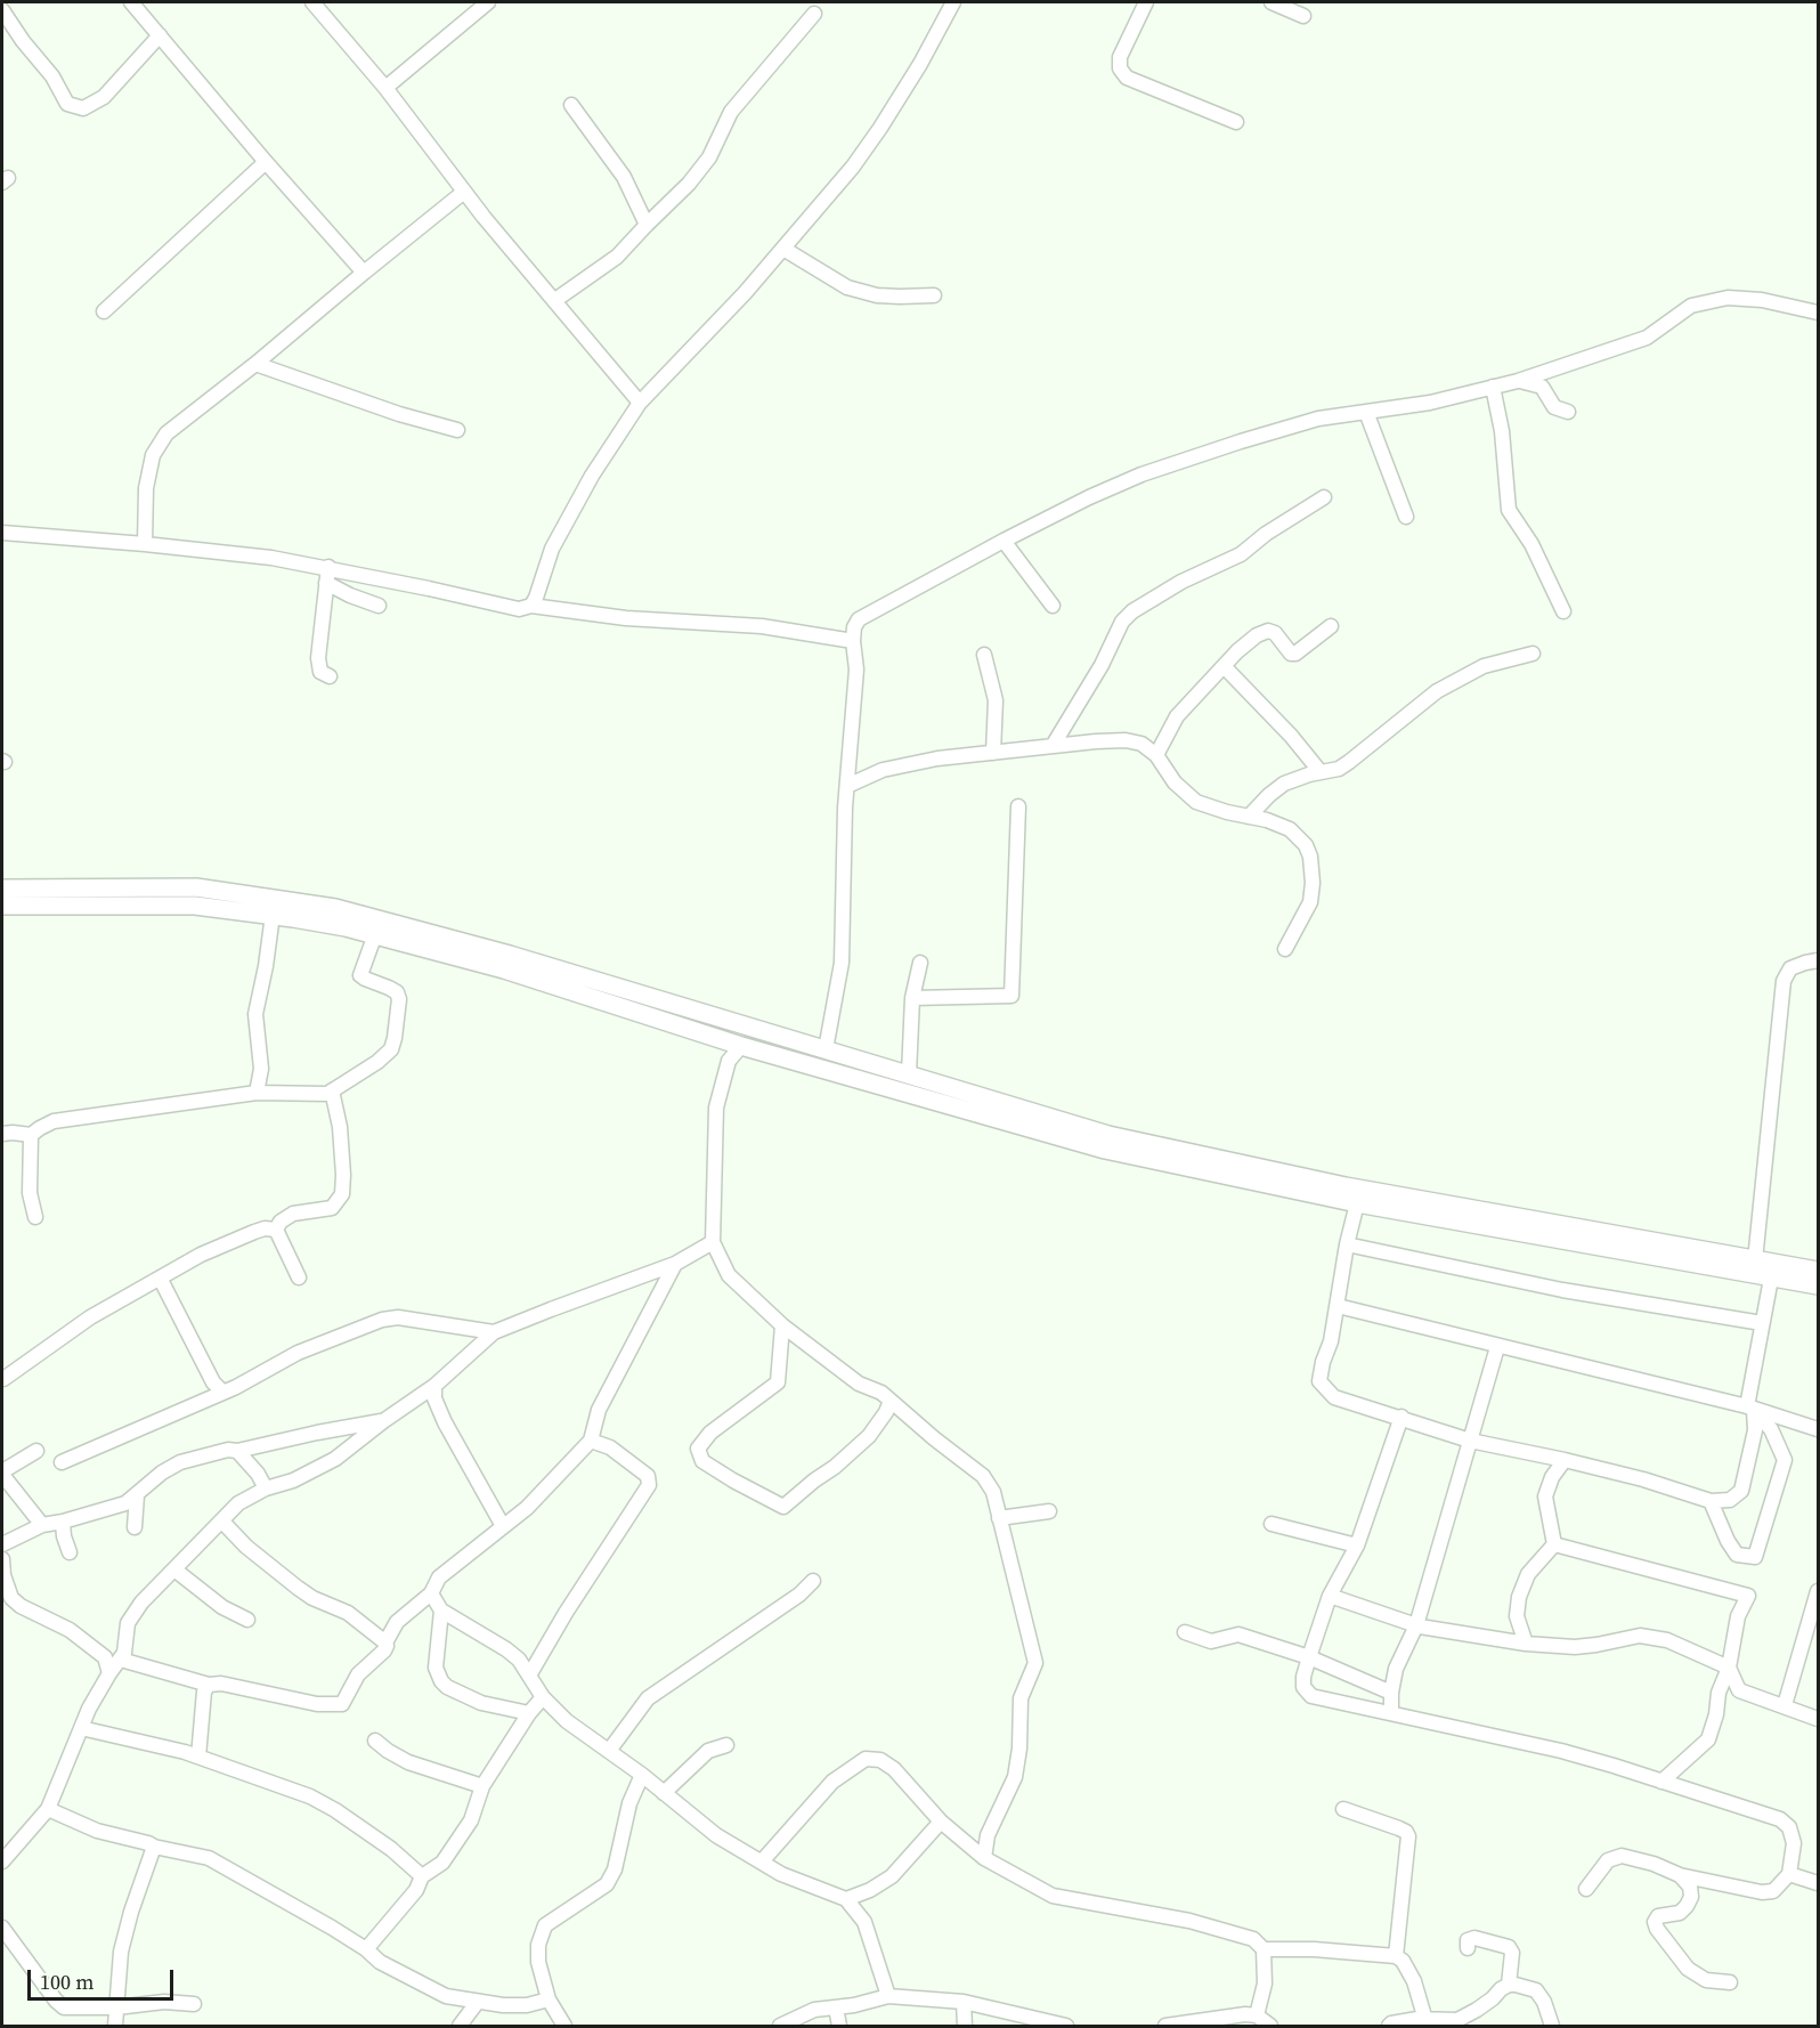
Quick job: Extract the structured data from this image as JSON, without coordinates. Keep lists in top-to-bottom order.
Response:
{
  "scale_bar": "100 m"
}
